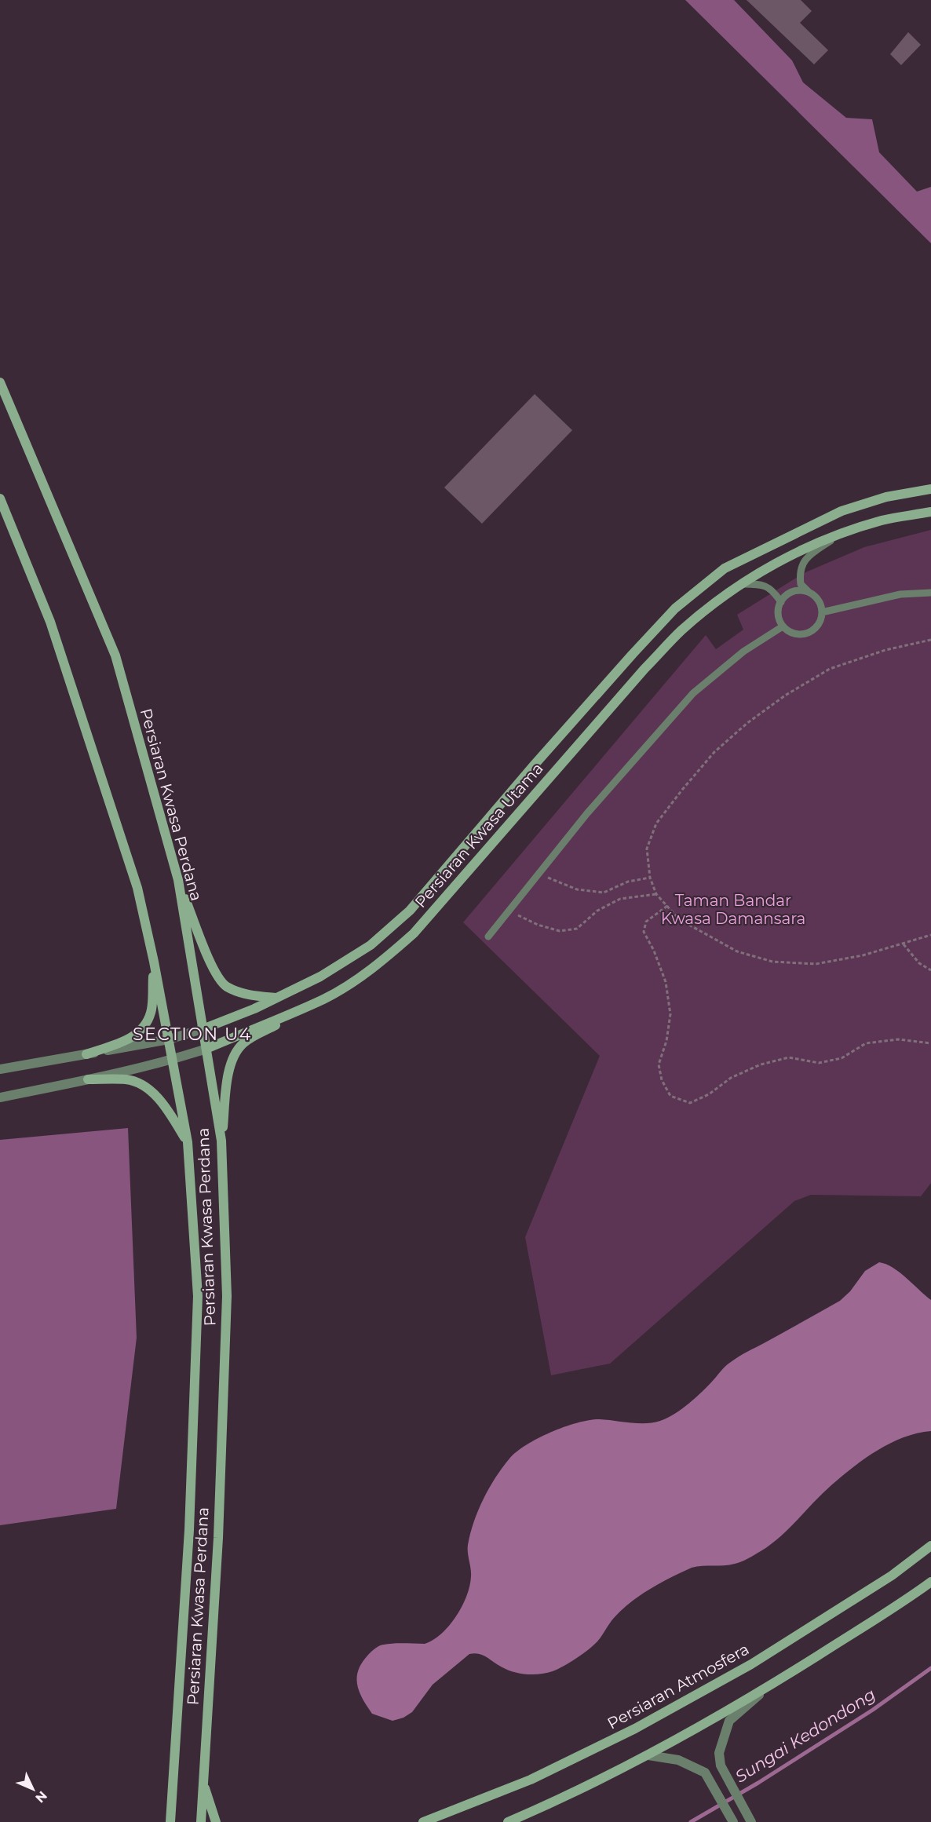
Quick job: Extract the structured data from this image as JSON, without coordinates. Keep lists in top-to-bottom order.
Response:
{
  "streets": {
    "main road": ["Persiaran Kwasa Perdana", "Persiaran Kwasa Utama", "Persiaran Atmosfera"]
  },
  "crossings": [
    ["Persiaran Kwasa Perdana", "Persiaran Kwasa Utama"]
  ],
  "districts": ["SECTION U4"],
  "water": ["Sungai Kedondong"],
  "parks": ["Taman Bandar Kwasa Damansara"],
  "north": "bottom right"
}
